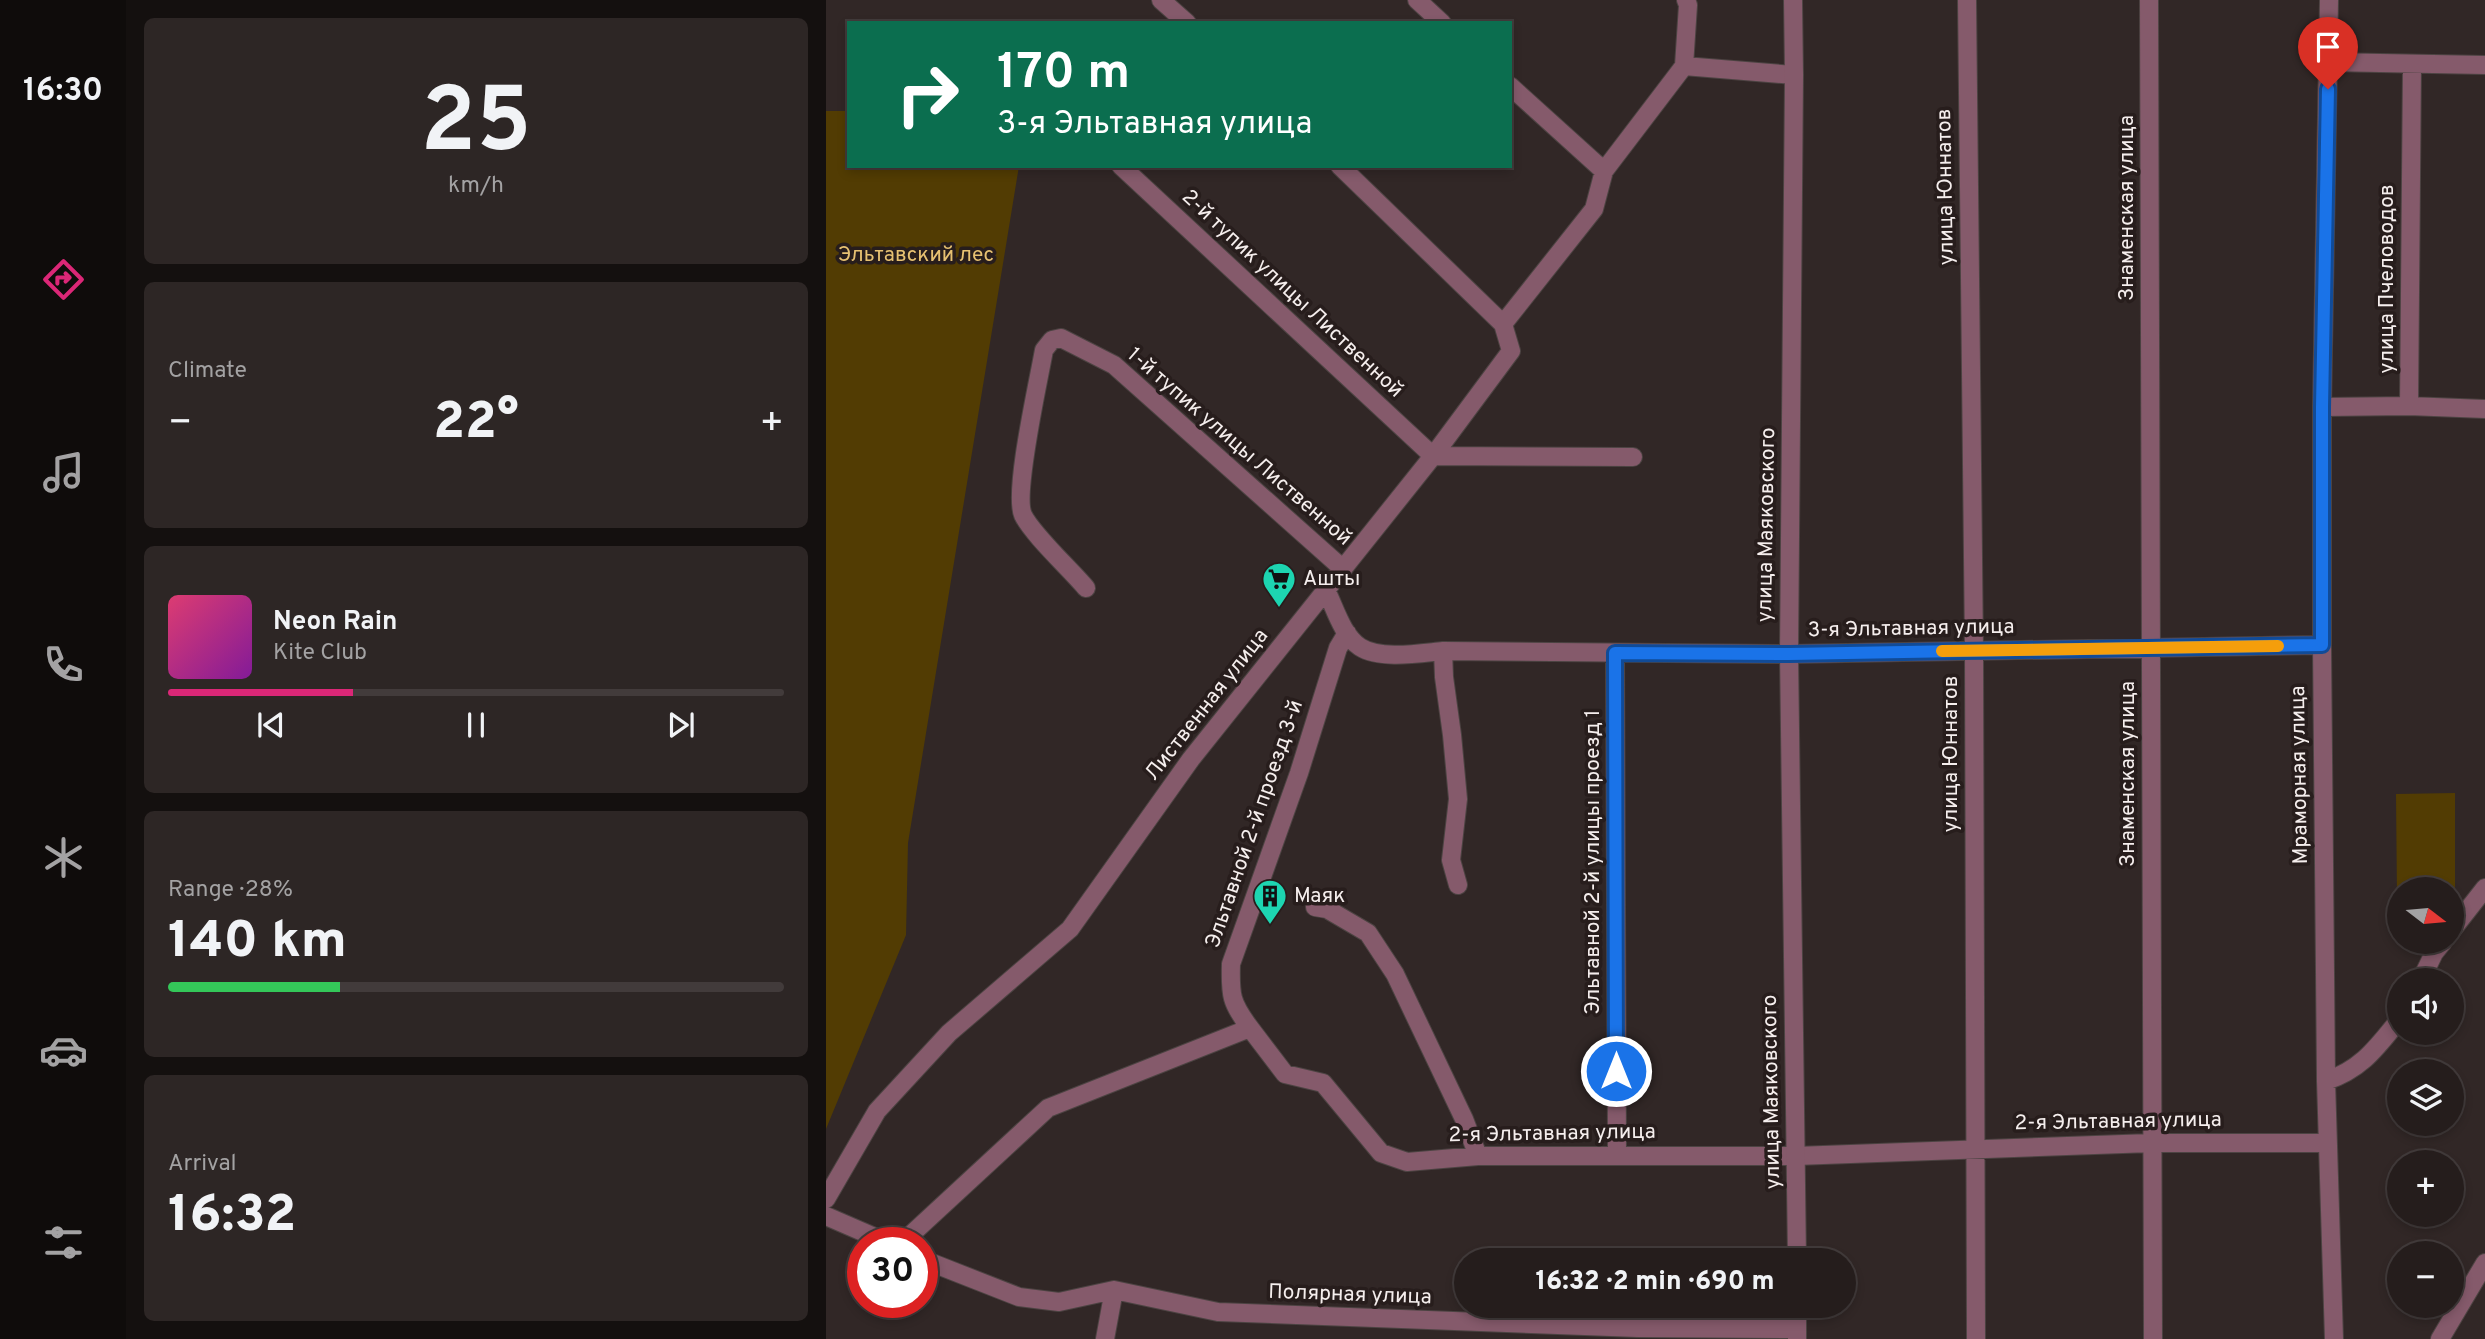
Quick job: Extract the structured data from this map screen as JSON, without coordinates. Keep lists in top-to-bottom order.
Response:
{
  "streets": {
    "street": [
      "улица Юннатов",
      "Знаменская улица",
      "улица Пчеловодов",
      "2-й тупик улицы Лиственной",
      "1-й тупик улицы Лиственной",
      "улица Маяковского",
      "3-я Эльтавная улица",
      "Лиственная улица",
      "Мраморная улица",
      "Эльтавной 2-й проезд 3-й",
      "Эльтавной 2-й улицы проезд 1",
      "2-я Эльтавная улица",
      "Полярная улица"
    ]
  },
  "crossings": [
    ["улица Юннатов", "3-я Эльтавная улица"],
    ["улица Юннатов", "2-я Эльтавная улица"],
    ["Знаменская улица", "3-я Эльтавная улица"],
    ["Знаменская улица", "2-я Эльтавная улица"],
    ["2-й тупик улицы Лиственной", "Лиственная улица"],
    ["1-й тупик улицы Лиственной", "Лиственная улица"],
    ["улица Маяковского", "3-я Эльтавная улица"],
    ["улица Маяковского", "2-я Эльтавная улица"],
    ["3-я Эльтавная улица", "Лиственная улица"],
    ["3-я Эльтавная улица", "Мраморная улица"],
    ["3-я Эльтавная улица", "Эльтавной 2-й проезд 3-й"],
    ["3-я Эльтавная улица", "Эльтавной 2-й улицы проезд 1"],
    ["Мраморная улица", "2-я Эльтавная улица"],
    ["Эльтавной 2-й проезд 3-й", "2-я Эльтавная улица"],
    ["Эльтавной 2-й улицы проезд 1", "2-я Эльтавная улица"]
  ],
  "parks": ["Эльтавский лес"],
  "places": {
    "supermarket": ["Ашты"],
    "building": ["Маяк"]
  },
  "north": "right",
  "page": {
    "tabs": "16:30",
    "tile": [
      ["25", "km/h"],
      "Climate",
      ["Range · 28%", "140 km"],
      ["Arrival", "16:32"]
    ],
    "turn": ["170 m", "3-я Эльтавная улица"],
    "heat": ["−", "22°", "+"],
    "song": ["Neon Rain", "Kite Club"],
    "map_buttons": ["+", "−"],
    "limit": "30",
    "trip": "16:32 · 2 min · 690 m"
  }
}
